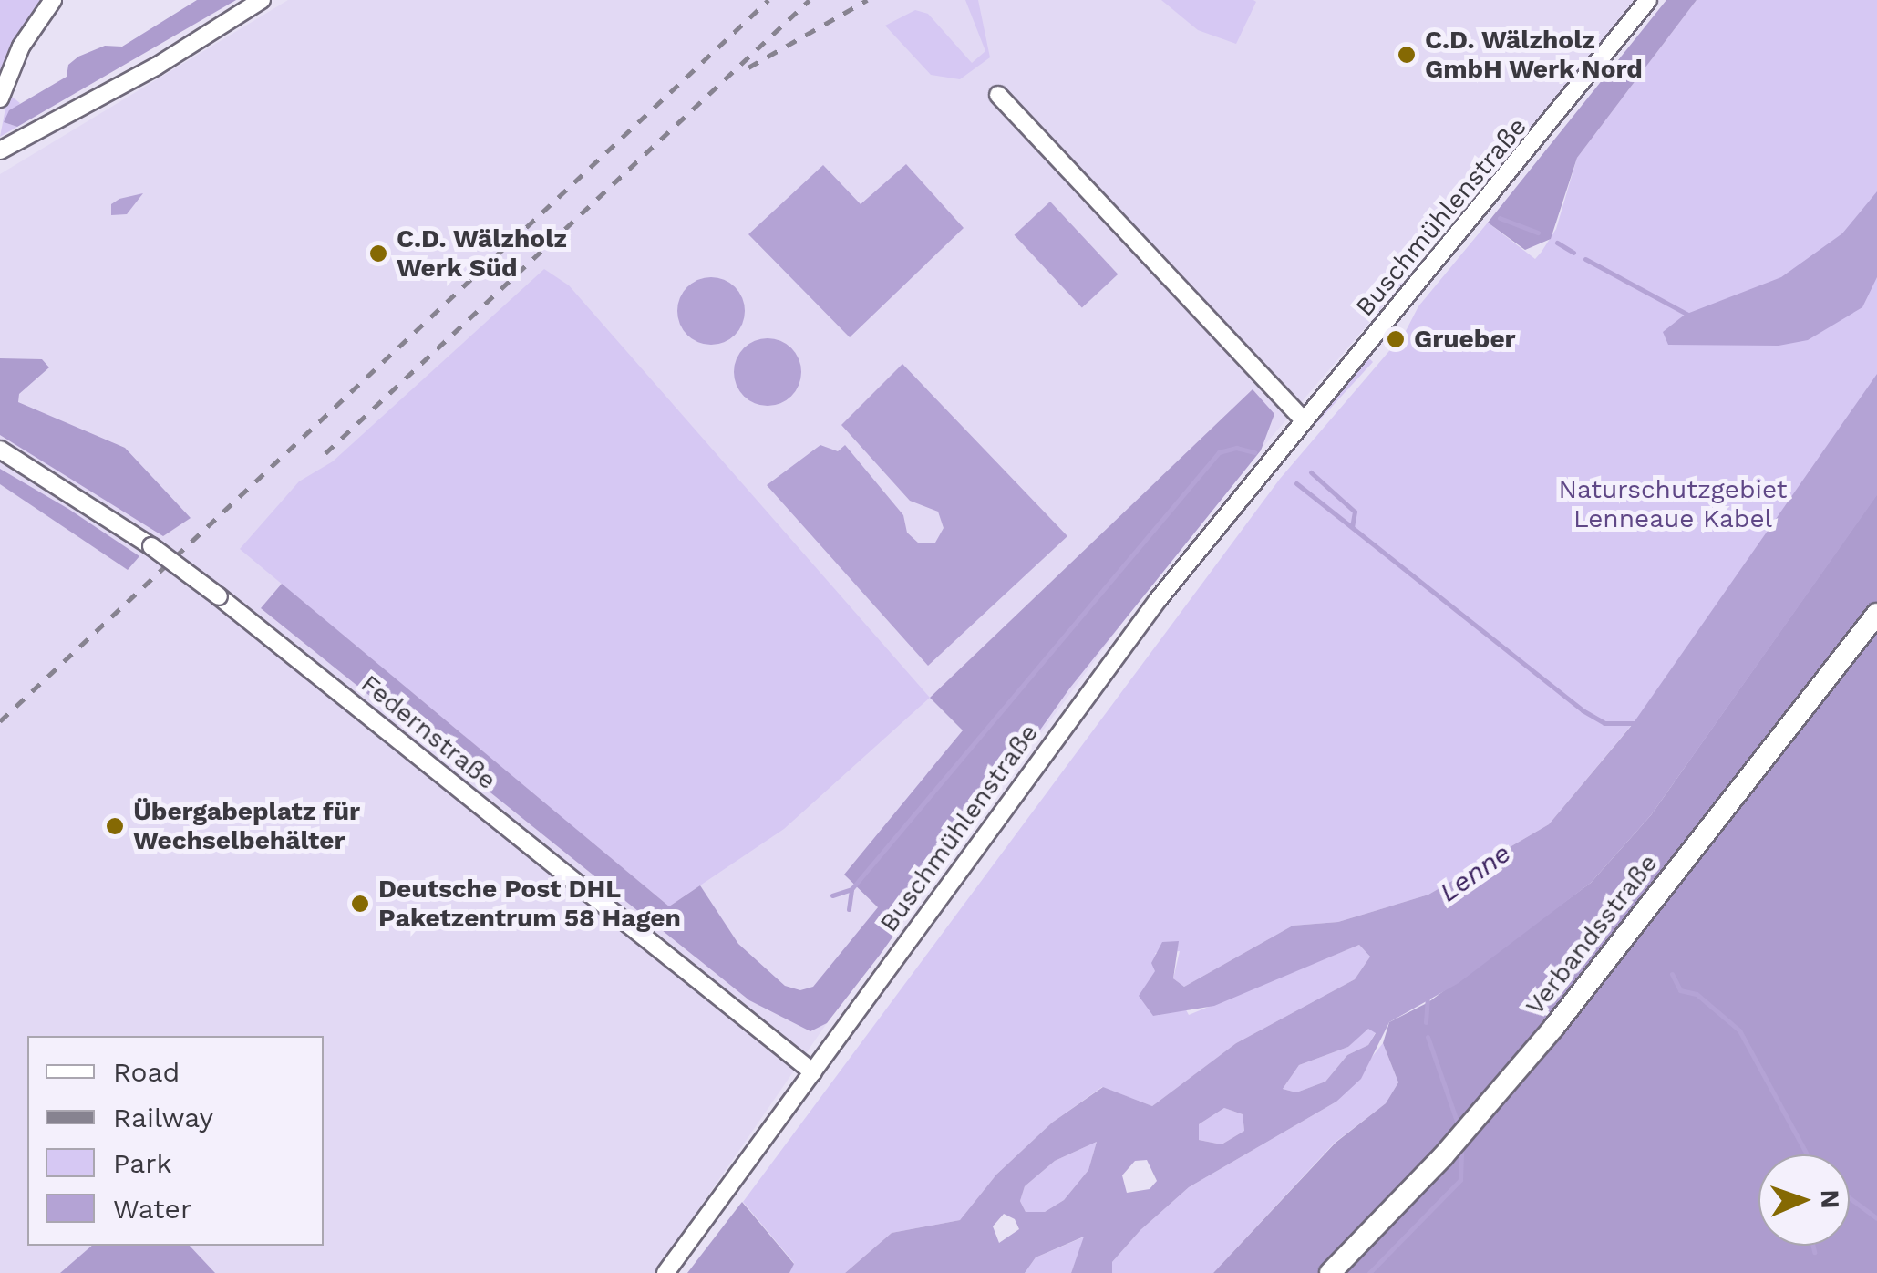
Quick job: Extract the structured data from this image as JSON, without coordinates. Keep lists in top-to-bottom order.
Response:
{
  "streets": {
    "main road": ["Verbandsstraße"],
    "street": ["Buschmühlenstraße", "Federnstraße"]
  },
  "crossings": [
    ["Buschmühlenstraße", "Federnstraße"]
  ],
  "water": ["Lenne"],
  "parks": ["Naturschutzgebiet Lenneaue Kabel"],
  "places": [
    "C.D. Wälzholz GmbH Werk Nord",
    "C.D. Wälzholz Werk Süd",
    "Grueber",
    "Übergabeplatz für Wechselbehälter",
    "Deutsche Post DHL Paketzentrum 58 Hagen"
  ],
  "legend": [
    "Road",
    "Railway",
    "Park",
    "Water"
  ],
  "north": "right"
}
